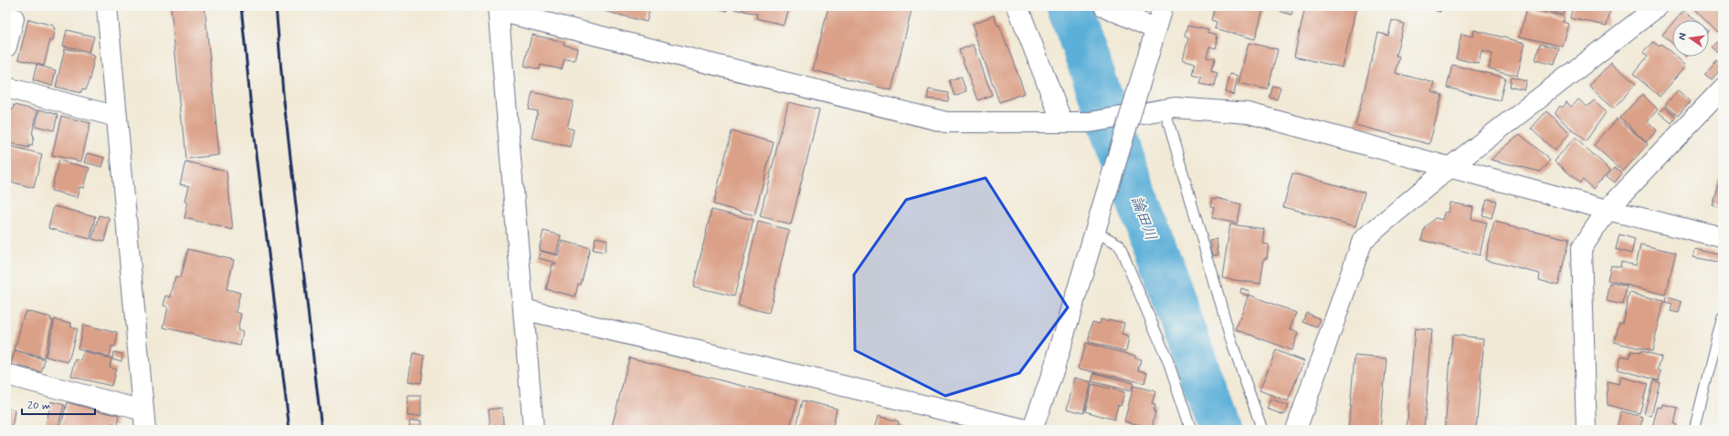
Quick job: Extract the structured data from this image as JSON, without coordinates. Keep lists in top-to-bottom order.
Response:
{
  "water": ["論田川"],
  "scale_bar": "20 m",
  "north": "left"
}
